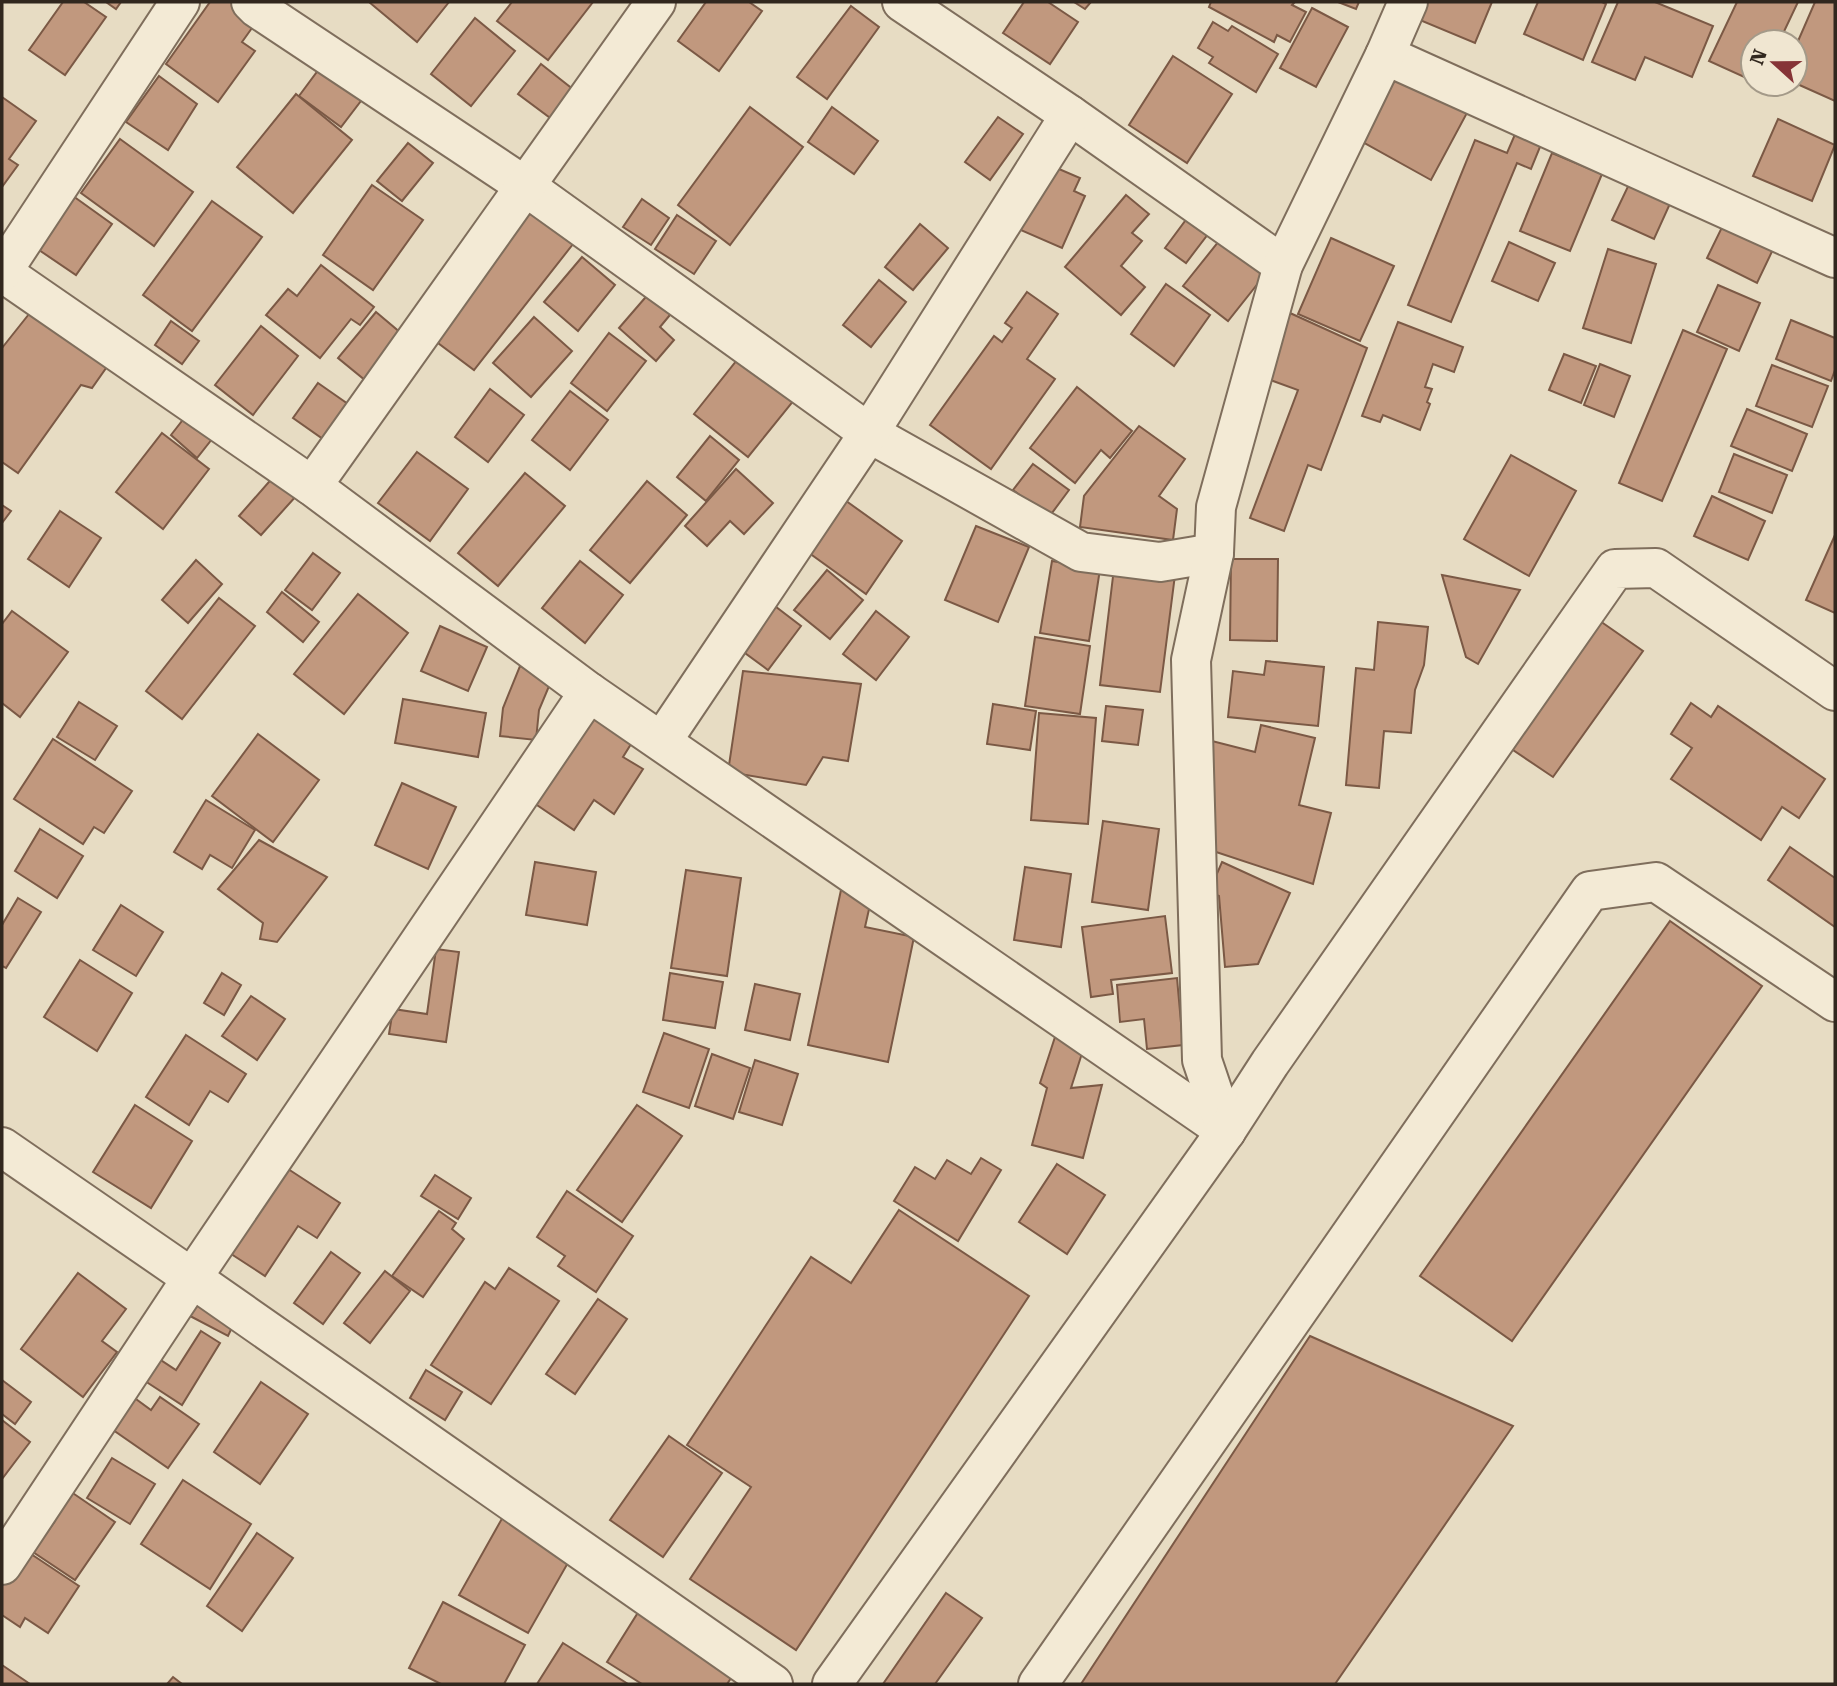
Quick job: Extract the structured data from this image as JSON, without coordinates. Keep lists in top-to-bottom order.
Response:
{
  "north": "left"
}
